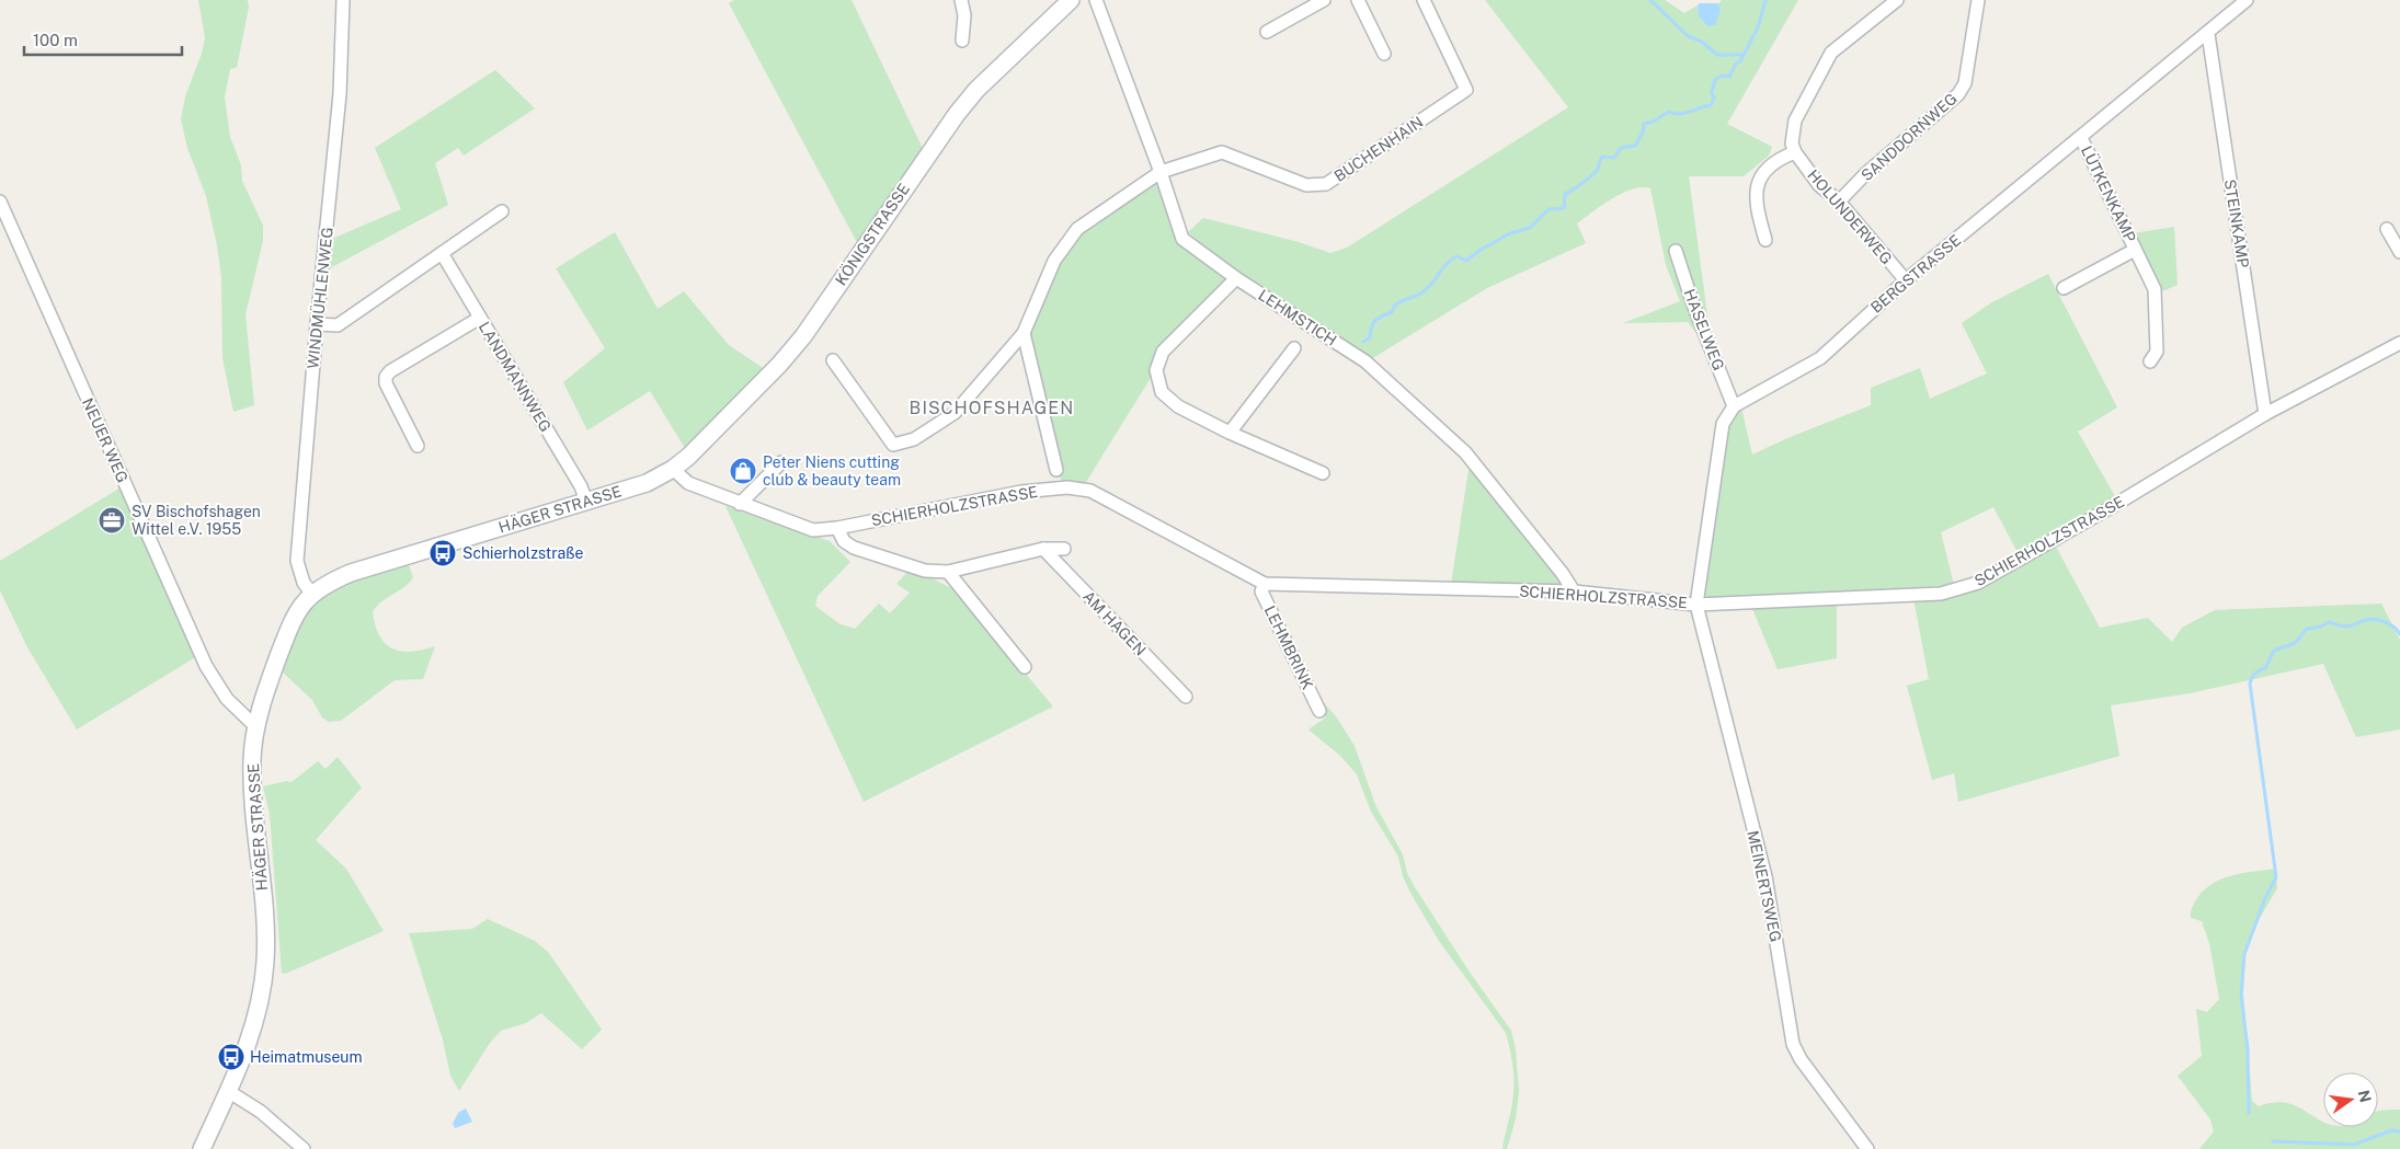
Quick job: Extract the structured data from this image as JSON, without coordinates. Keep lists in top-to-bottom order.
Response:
{
  "streets": {
    "main road": ["KÖNIGSTRASSE", "HÄGER STRASSE"],
    "street": [
      "SANDDORNWEG",
      "BUCHENHAIN",
      "LÜTKENKAMP",
      "HOLUNDERWEG",
      "STEINKAMP",
      "BERGSTRASSE",
      "WINDMÜHLENWEG",
      "LEHMSTICH",
      "HASELWEG",
      "LANDMANNWEG",
      "NEUER WEG",
      "SCHIERHOLZSTRASSE",
      "AM HAGEN",
      "LEHMBRINK",
      "MEINERTSWEG"
    ]
  },
  "crossings": [
    ["SANDDORNWEG", "HOLUNDERWEG"],
    ["BUCHENHAIN", "LEHMSTICH"],
    ["LÜTKENKAMP", "BERGSTRASSE"],
    ["HOLUNDERWEG", "BERGSTRASSE"],
    ["STEINKAMP", "BERGSTRASSE"],
    ["STEINKAMP", "SCHIERHOLZSTRASSE"],
    ["KÖNIGSTRASSE", "SCHIERHOLZSTRASSE"],
    ["KÖNIGSTRASSE", "HÄGER STRASSE"],
    ["BERGSTRASSE", "HASELWEG"],
    ["WINDMÜHLENWEG", "HÄGER STRASSE"],
    ["LEHMSTICH", "SCHIERHOLZSTRASSE"],
    ["LANDMANNWEG", "HÄGER STRASSE"],
    ["NEUER WEG", "HÄGER STRASSE"],
    ["SCHIERHOLZSTRASSE", "HÄGER STRASSE"],
    ["SCHIERHOLZSTRASSE", "LEHMBRINK"],
    ["SCHIERHOLZSTRASSE", "MEINERTSWEG"]
  ],
  "districts": ["BISCHOFSHAGEN"],
  "places": {
    "shop": ["Peter Niens cutting club & beauty team"],
    "office": ["SV Bischofshagen Wittel e.V. 1955"],
    "bus stop": ["Schierholzstraße", "Heimatmuseum"]
  },
  "scale_bar": "100 m",
  "north": "right"
}
